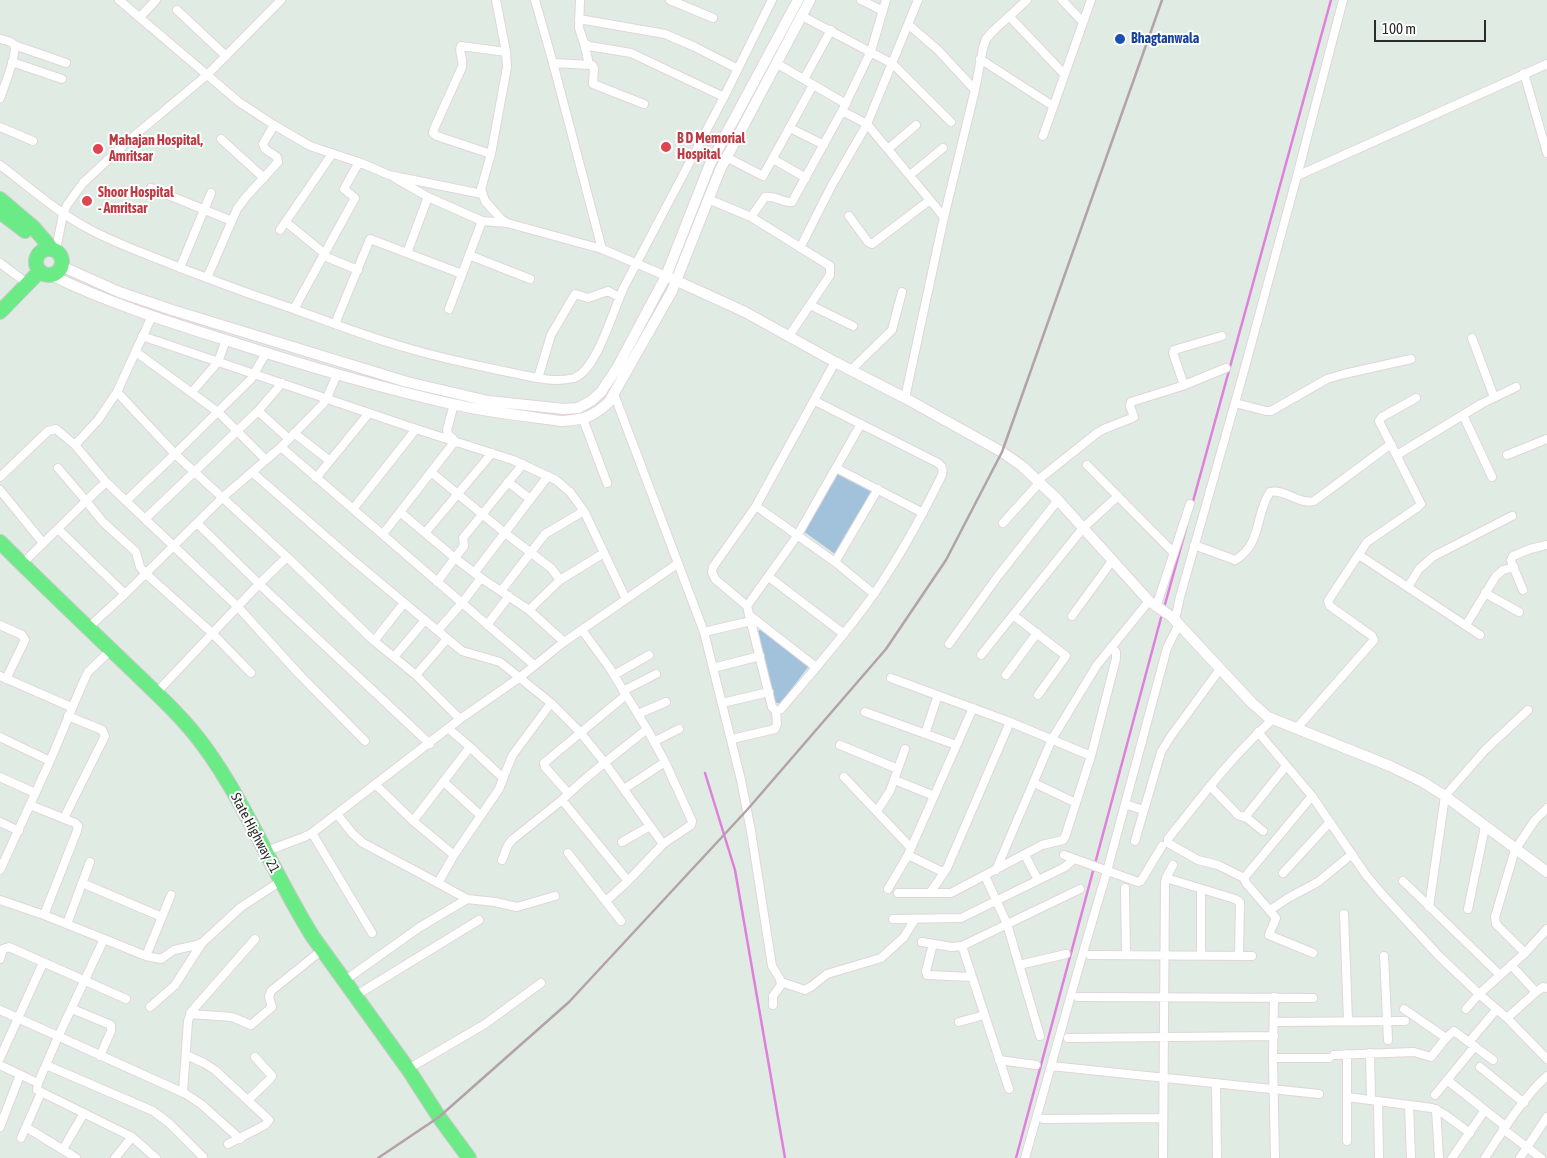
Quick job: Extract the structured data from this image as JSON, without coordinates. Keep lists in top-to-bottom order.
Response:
{
  "streets": {
    "highway": ["State Highway 21"]
  },
  "places": [
    "Bhagtanwala",
    "B D Memorial Hospital",
    "Mahajan Hospital, Amritsar",
    "Shoor Hospital - Amritsar"
  ],
  "scale_bar": "100 m"
}
